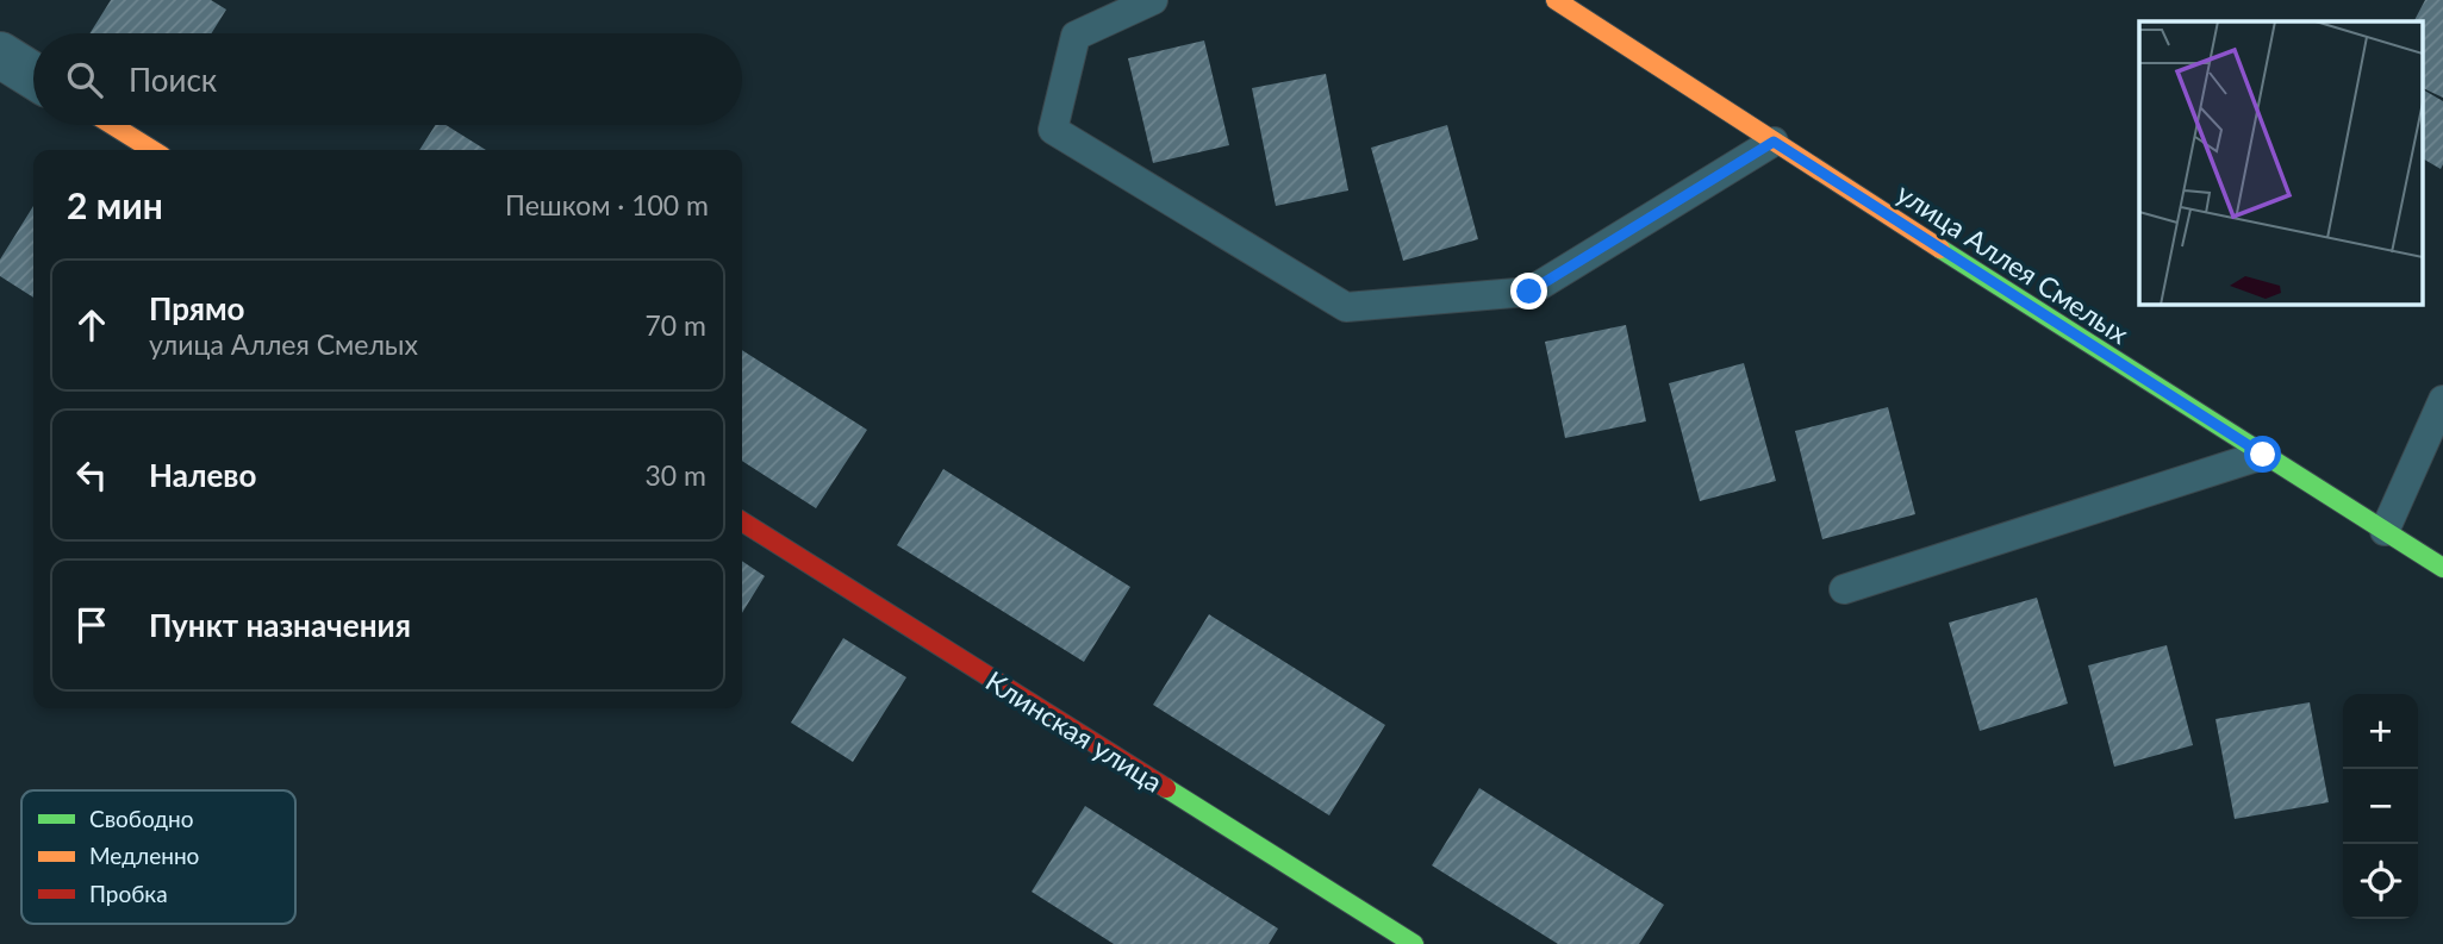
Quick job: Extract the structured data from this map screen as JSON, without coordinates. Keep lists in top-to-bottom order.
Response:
{
  "streets": {
    "main road": ["улица Аллея Смелых", "Клинская улица"]
  },
  "legend": ["Свободно", "Медленно", "Пробка"],
  "page": {
    "search": "Поиск",
    "heading": ["2 мин", "Пешком · 100 m"],
    "list": [
      ["Прямо", "улица Аллея Смелых", "70 m"],
      ["Налево", "30 m"],
      "Пункт назначения"
    ],
    "map_buttons": ["+", "−"]
  }
}
